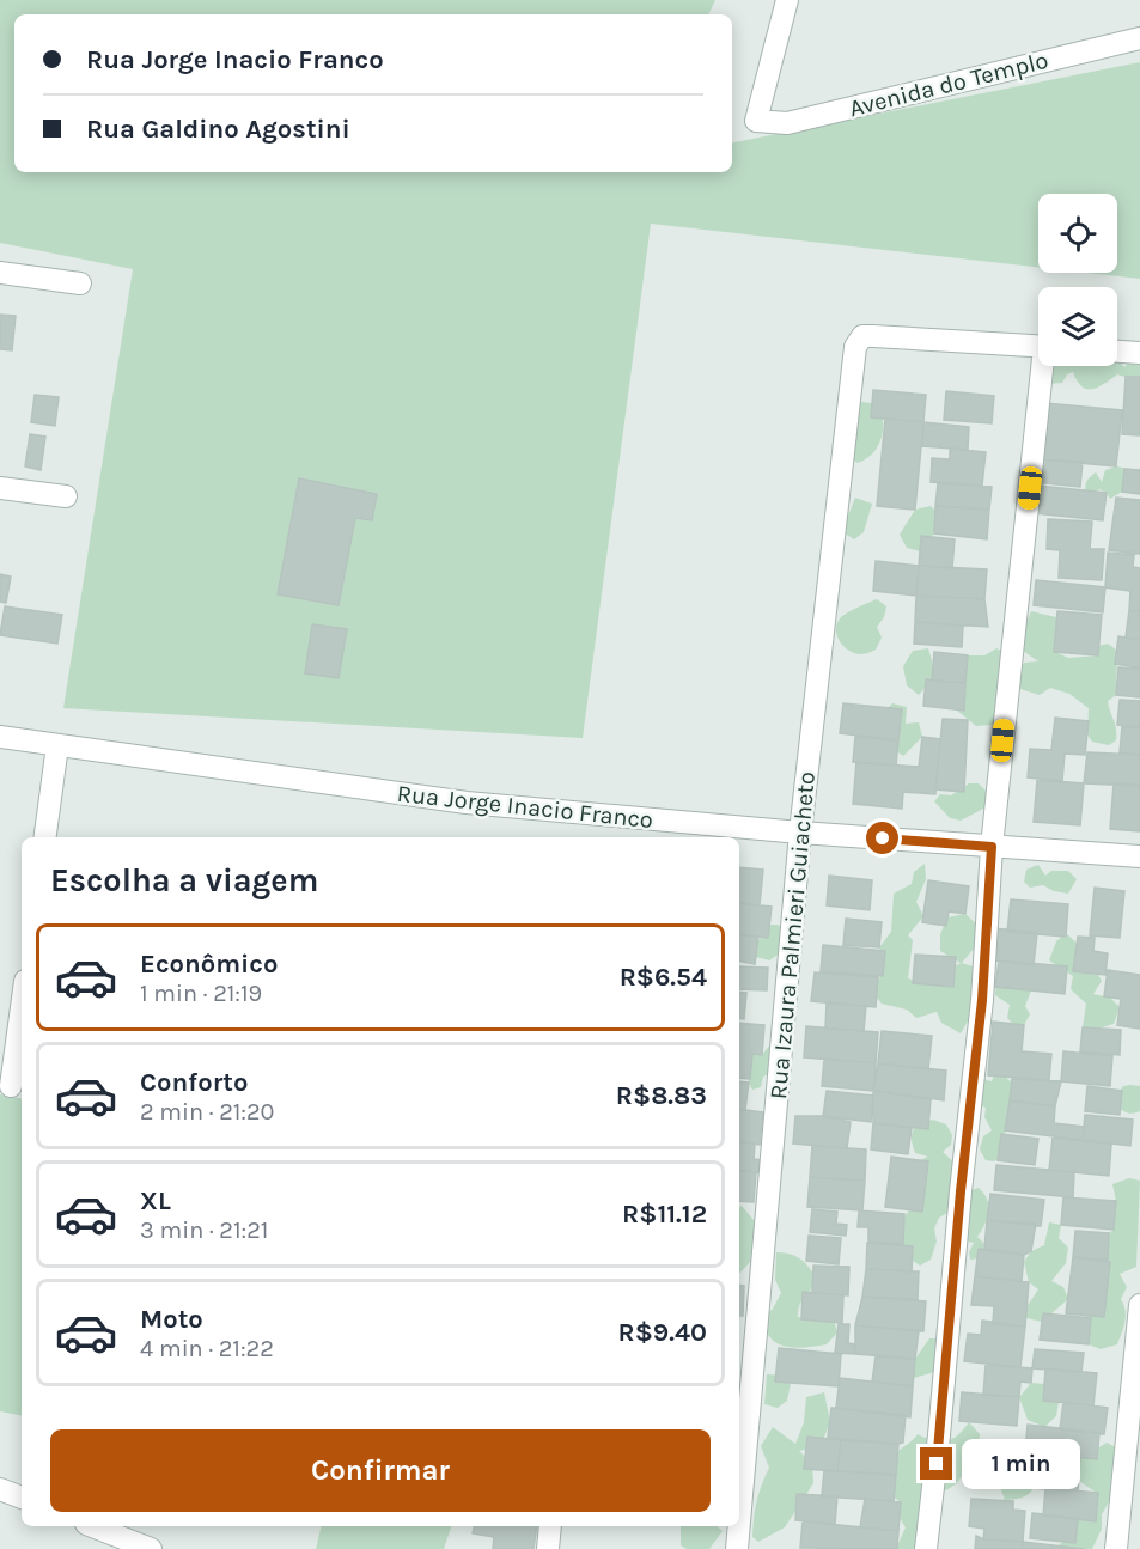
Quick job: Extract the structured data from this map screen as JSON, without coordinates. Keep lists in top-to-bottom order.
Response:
{
  "streets": {
    "street": ["Avenida do Templo", "Rua Jorge Inacio Franco", "Rua Izaura Palmieri Guiacheto"]
  },
  "crossings": [
    ["Rua Jorge Inacio Franco", "Rua Izaura Palmieri Guiacheto"]
  ],
  "page": {
    "banner": ["Rua Jorge Inacio Franco", "Rua Galdino Agostini"],
    "heading": "Escolha a viagem",
    "list": [
      {
        "name": "Econômico",
        "note": "1 min · 21:19",
        "value": "R$6.54"
      },
      {
        "name": "Conforto",
        "note": "2 min · 21:20",
        "value": "R$8.83"
      },
      {
        "name": "XL",
        "note": "3 min · 21:21",
        "value": "R$11.12"
      },
      {
        "name": "Moto",
        "note": "4 min · 21:22",
        "value": "R$9.40"
      }
    ],
    "buttons": "Confirmar",
    "bubble": "1 min"
  }
}
